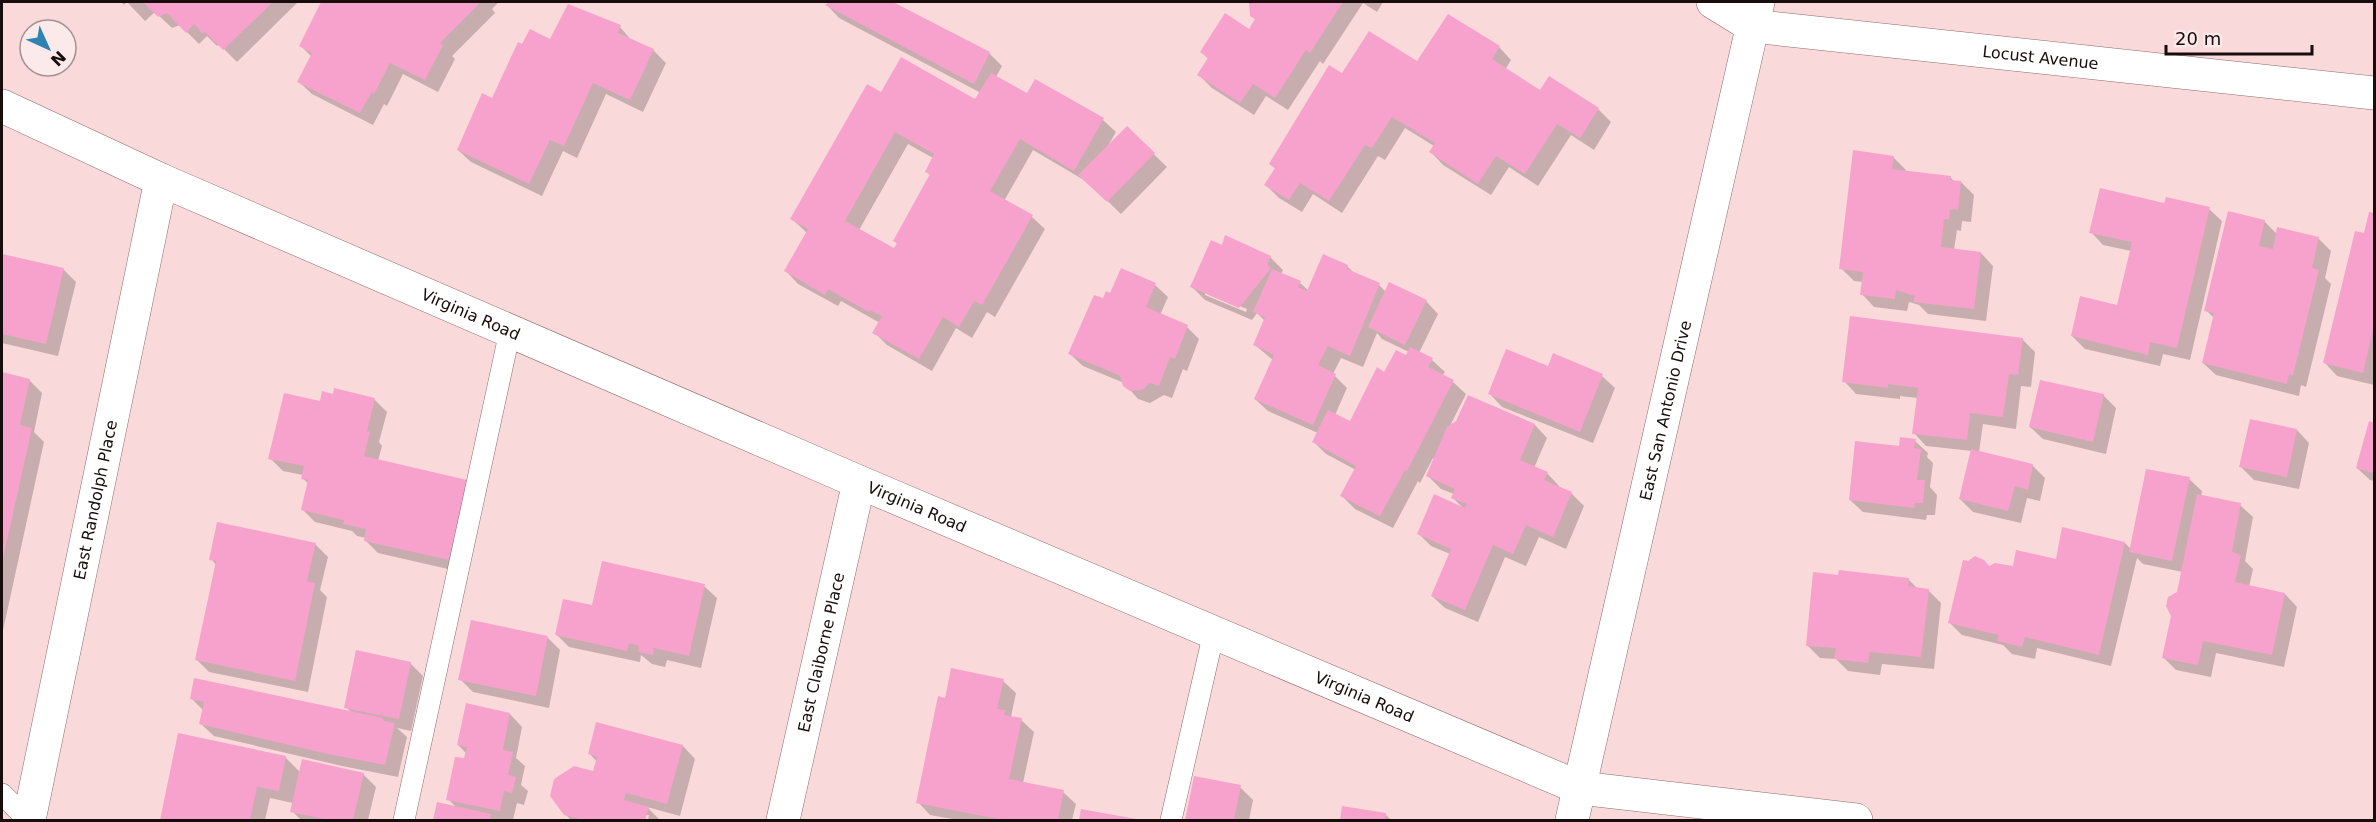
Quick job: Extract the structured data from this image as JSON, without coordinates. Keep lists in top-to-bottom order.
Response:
{
  "streets": {
    "street": [
      "Locust Avenue",
      "Virginia Road",
      "East San Antonio Drive",
      "East Randolph Place",
      "East Claiborne Place"
    ]
  },
  "crossings": [
    ["Locust Avenue", "East San Antonio Drive"],
    ["Virginia Road", "East San Antonio Drive"],
    ["Virginia Road", "East Randolph Place"],
    ["Virginia Road", "East Claiborne Place"]
  ],
  "scale_bar": "20 m",
  "north": "bottom right"
}
